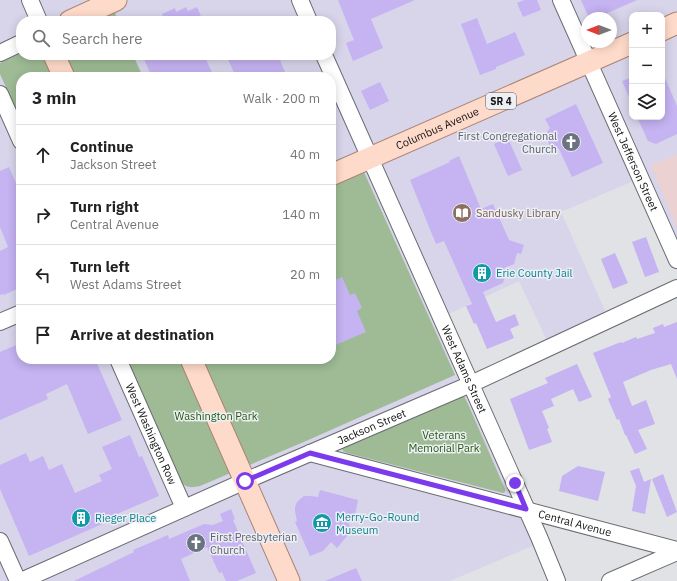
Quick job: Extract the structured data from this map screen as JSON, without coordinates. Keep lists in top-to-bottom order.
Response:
{
  "streets": {
    "main road": ["SR 4", "Columbus Avenue"],
    "street": [
      "West Jefferson Street",
      "West Adams Street",
      "Jackson Street",
      "West Washington Row",
      "Central Avenue"
    ]
  },
  "crossings": [
    ["Columbus Avenue", "West Jefferson Street"],
    ["Columbus Avenue", "West Adams Street"],
    ["West Adams Street", "Jackson Street"],
    ["West Adams Street", "Central Avenue"],
    ["Jackson Street", "West Washington Row"],
    ["Jackson Street", "Central Avenue"]
  ],
  "parks": ["Washington Park", "Veterans Memorial Park"],
  "places": {
    "church": ["First Congregational Church", "First Presbyterian Church"],
    "library": ["Sandusky Library"],
    "building": ["Erie County Jail", "Rieger Place"],
    "museum": ["Merry-Go-Round Museum"]
  },
  "north": "left",
  "page": {
    "map_buttons": ["+", "−"],
    "search": "Search here",
    "heading": ["3 min", "Walk · 200 m"],
    "list": [
      ["Continue", "Jackson Street", "40 m"],
      ["Turn right", "Central Avenue", "140 m"],
      ["Turn left", "West Adams Street", "20 m"],
      "Arrive at destination"
    ]
  }
}
